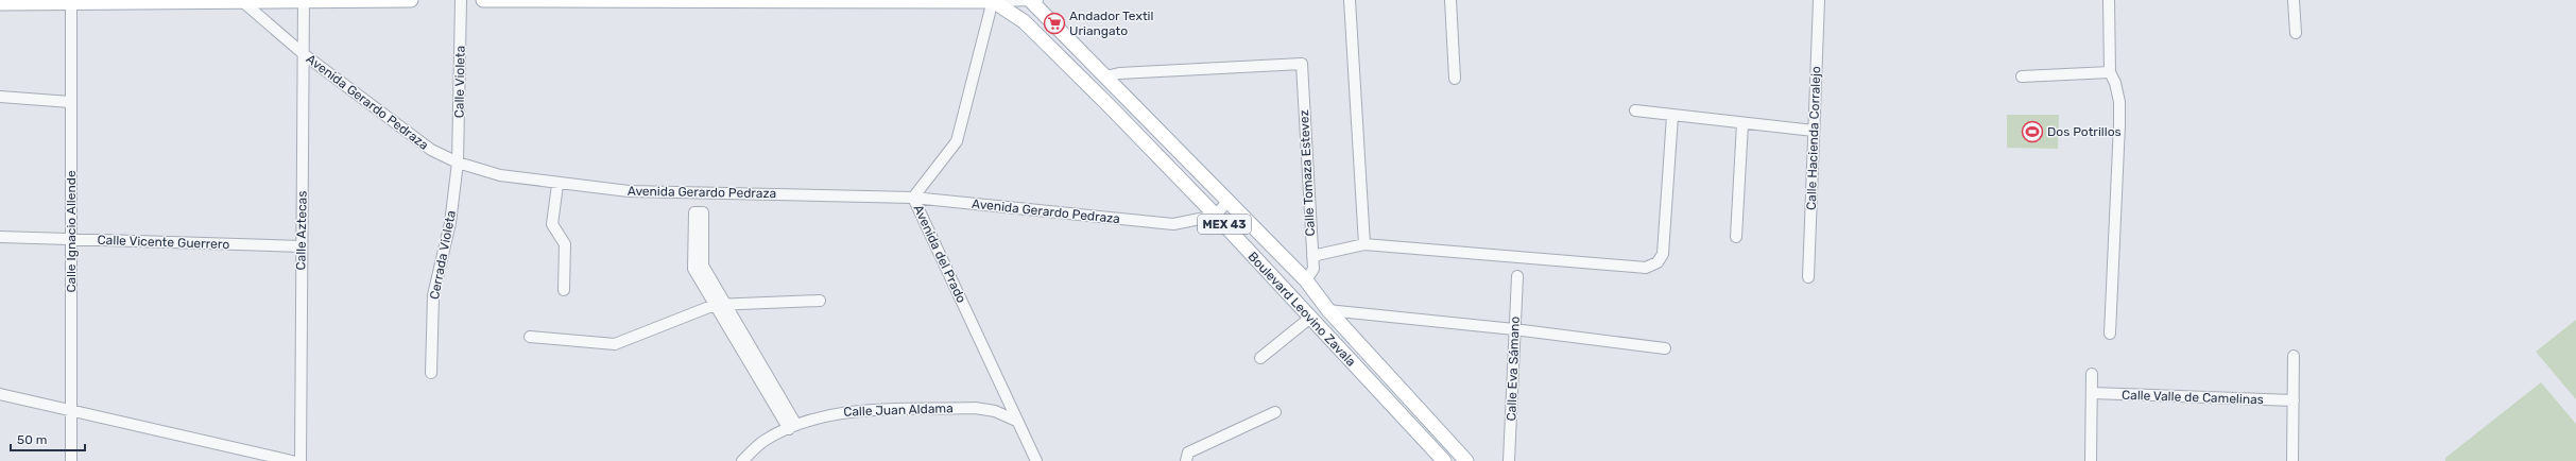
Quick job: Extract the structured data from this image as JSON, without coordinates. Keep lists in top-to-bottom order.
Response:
{
  "streets": {
    "main road": ["MEX 43", "Boulevard Leovino Zavala"],
    "street": [
      "Calle Violeta",
      "Avenida Gerardo Pedraza",
      "Calle Hacienda Corralejo",
      "Calle Tomaza Estevez",
      "Calle Aztecas",
      "Calle Ignacio Allende",
      "Calle Vicente Guerrero",
      "Avenida del Prado",
      "Cerrada Violeta",
      "Calle Eva Sámano",
      "Calle Valle de Camelinas",
      "Calle Juan Aldama"
    ]
  },
  "crossings": [
    ["Calle Violeta", "Avenida Gerardo Pedraza"],
    ["Calle Violeta", "Cerrada Violeta"],
    ["Avenida Gerardo Pedraza", "Calle Aztecas"],
    ["Avenida Gerardo Pedraza", "Avenida del Prado"],
    ["Avenida Gerardo Pedraza", "Cerrada Violeta"],
    ["Avenida Gerardo Pedraza", "Boulevard Leovino Zavala"],
    ["Calle Tomaza Estevez", "Boulevard Leovino Zavala"],
    ["Calle Aztecas", "Calle Vicente Guerrero"],
    ["Calle Ignacio Allende", "Calle Vicente Guerrero"],
    ["Avenida del Prado", "Boulevard Leovino Zavala"],
    ["Avenida del Prado", "Calle Juan Aldama"]
  ],
  "places": {
    "supermarket": ["Andador Textil Uriangato"],
    "sports": ["Dos Potrillos"]
  },
  "scale_bar": "50 m"
}
